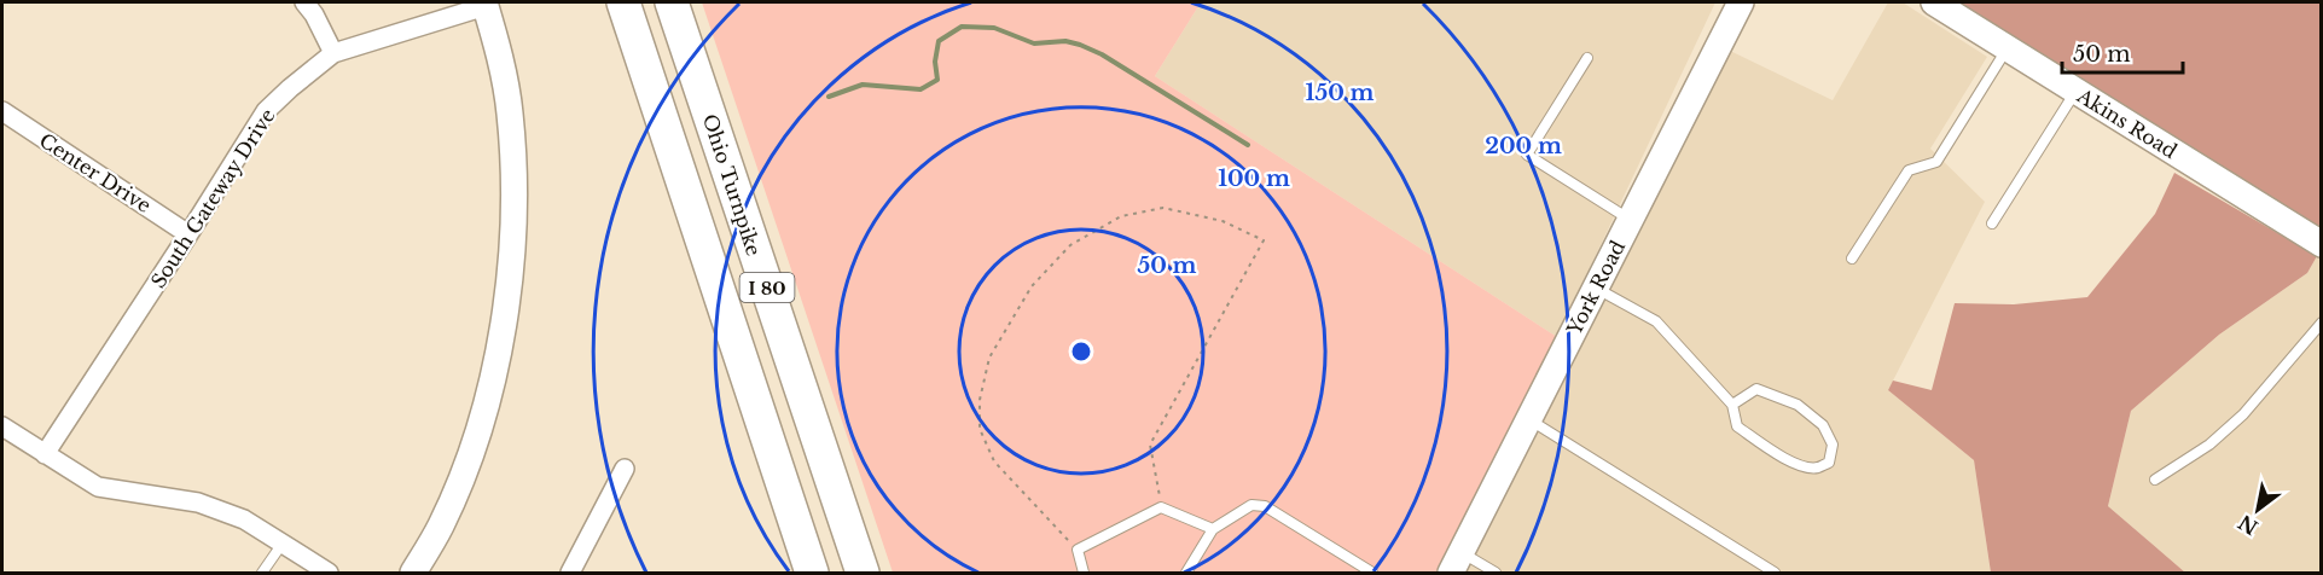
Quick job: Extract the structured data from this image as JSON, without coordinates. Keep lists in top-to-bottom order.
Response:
{
  "streets": {
    "highway": ["Ohio Turnpike", "I 80"],
    "street": [
      "Akins Road",
      "Center Drive",
      "South Gateway Drive",
      "York Road"
    ]
  },
  "crossings": [
    ["Center Drive", "South Gateway Drive"]
  ],
  "scale_bar": "50 m",
  "north": "bottom left",
  "rings": [
    "150 m",
    "200 m",
    "100 m",
    "50 m"
  ]
}
